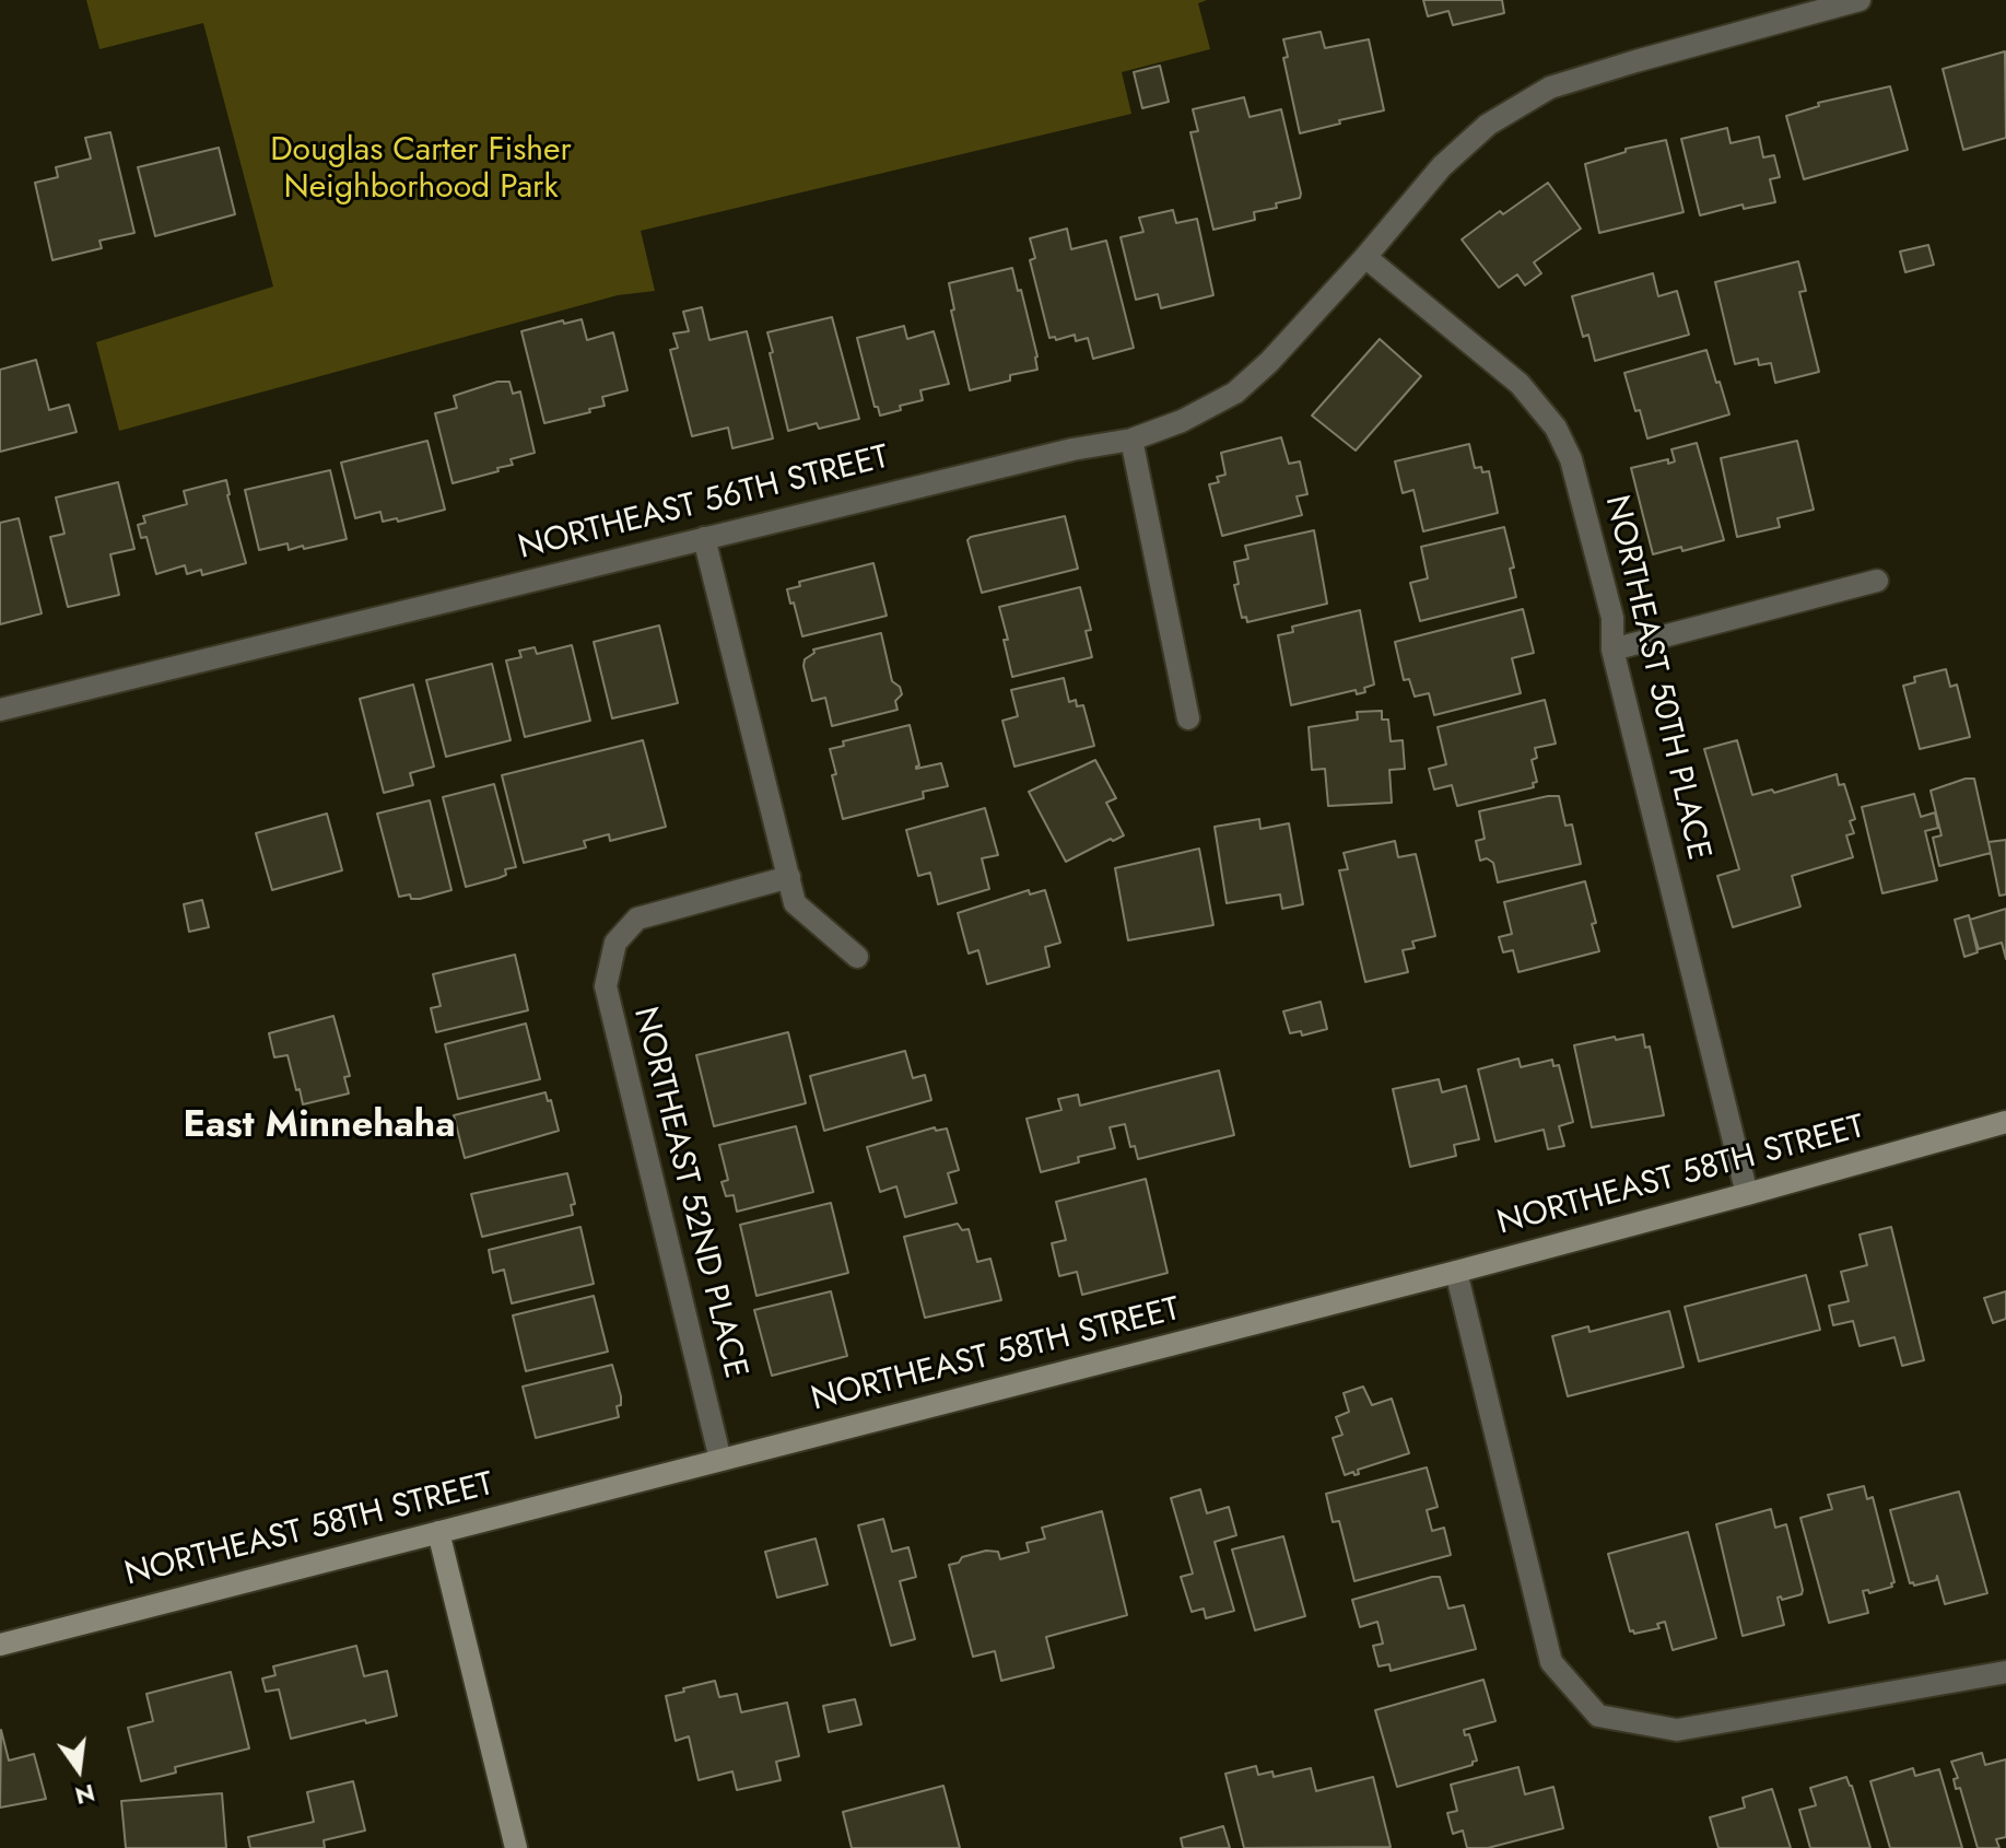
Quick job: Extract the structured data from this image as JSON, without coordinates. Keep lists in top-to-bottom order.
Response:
{
  "streets": {
    "street": [
      "NORTHEAST 56TH STREET",
      "NORTHEAST 50TH PLACE",
      "NORTHEAST 58TH STREET",
      "NORTHEAST 52ND PLACE"
    ]
  },
  "crossings": [
    ["NORTHEAST 56TH STREET", "NORTHEAST 50TH PLACE"],
    ["NORTHEAST 50TH PLACE", "NORTHEAST 58TH STREET"],
    ["NORTHEAST 58TH STREET", "NORTHEAST 52ND PLACE"]
  ],
  "districts": ["East Minnehaha"],
  "parks": ["Douglas Carter Fisher Neighborhood Park"],
  "north": "bottom"
}
